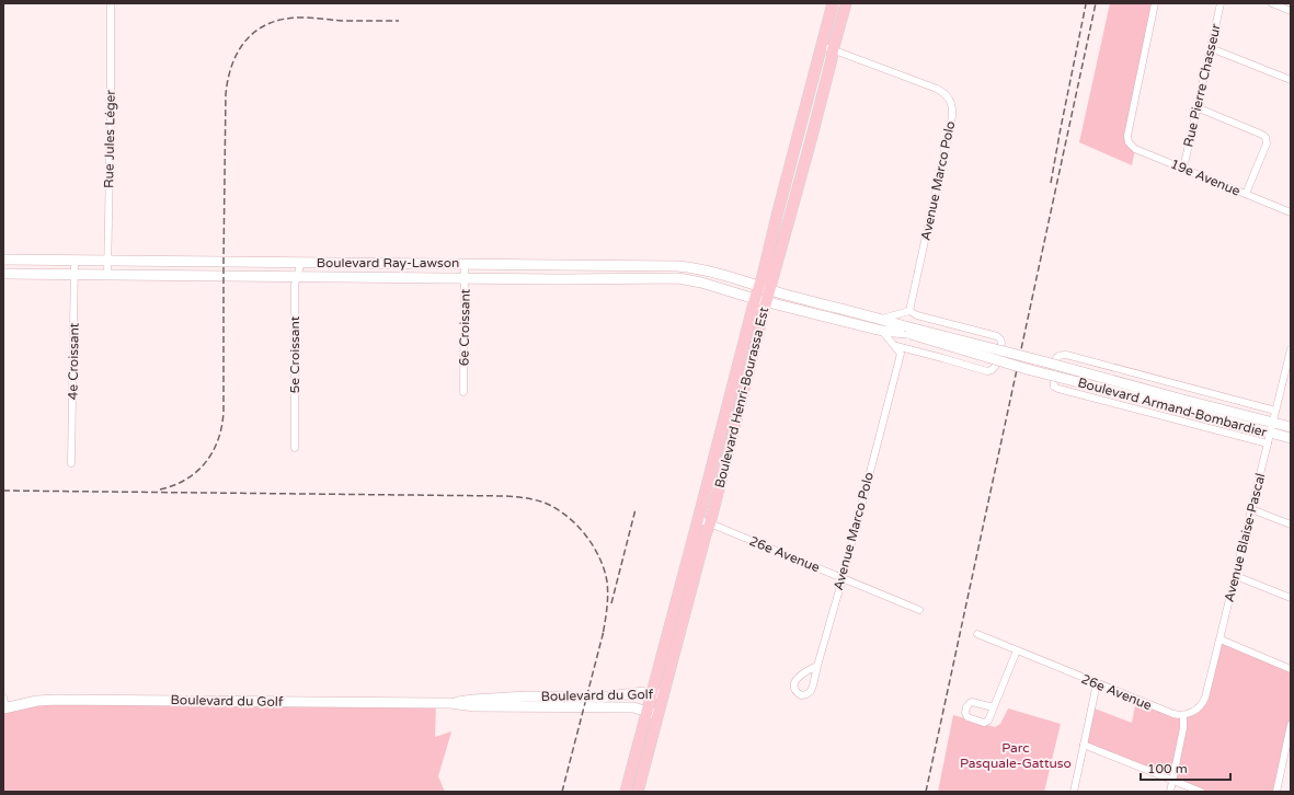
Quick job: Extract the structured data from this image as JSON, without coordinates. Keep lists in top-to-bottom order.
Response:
{
  "streets": {
    "main road": ["Boulevard Henri-Bourassa Est"],
    "street": [
      "Rue Pierre Chasseur",
      "Rue Jules Léger",
      "19e Avenue",
      "Avenue Marco Polo",
      "Boulevard Ray-Lawson",
      "6e Croissant",
      "5e Croissant",
      "4e Croissant",
      "Boulevard Armand-Bombardier",
      "Avenue Blaise-Pascal",
      "26e Avenue",
      "Boulevard du Golf"
    ]
  },
  "crossings": [
    ["Rue Pierre Chasseur", "19e Avenue"],
    ["Rue Jules Léger", "Boulevard Ray-Lawson"],
    ["Avenue Marco Polo", "Boulevard Henri-Bourassa Est"],
    ["Avenue Marco Polo", "Boulevard Armand-Bombardier"],
    ["Avenue Marco Polo", "26e Avenue"],
    ["Boulevard Ray-Lawson", "6e Croissant"],
    ["Boulevard Ray-Lawson", "5e Croissant"],
    ["Boulevard Ray-Lawson", "4e Croissant"],
    ["Boulevard Ray-Lawson", "Boulevard Henri-Bourassa Est"],
    ["Boulevard Ray-Lawson", "Boulevard Armand-Bombardier"],
    ["Boulevard Henri-Bourassa Est", "Boulevard Armand-Bombardier"],
    ["Boulevard Henri-Bourassa Est", "26e Avenue"],
    ["Boulevard Henri-Bourassa Est", "Boulevard du Golf"],
    ["Boulevard Armand-Bombardier", "Avenue Blaise-Pascal"],
    ["Avenue Blaise-Pascal", "26e Avenue"]
  ],
  "parks": ["Parc Pasquale-Gattuso"],
  "scale_bar": "100 m"
}
